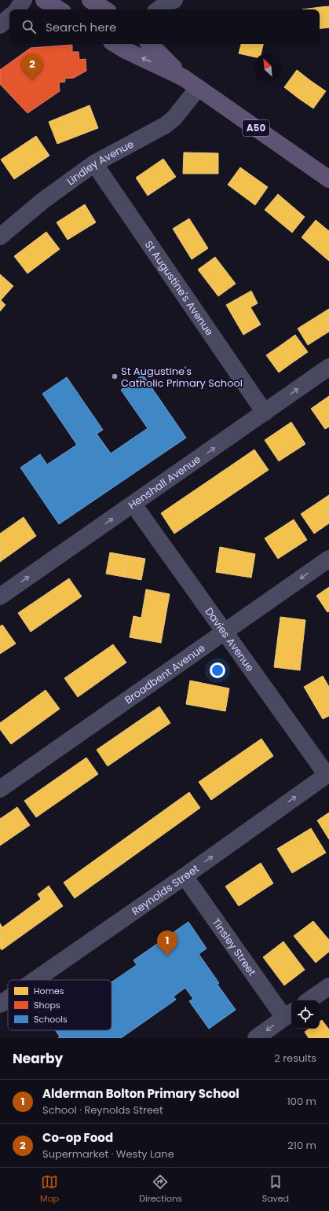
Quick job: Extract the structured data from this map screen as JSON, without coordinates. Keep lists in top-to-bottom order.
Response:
{
  "streets": {
    "main road": ["A50"],
    "street": [
      "Lindley Avenue",
      "St Augustine's Avenue",
      "Henshall Avenue",
      "Davies Avenue",
      "Broadbent Avenue",
      "Reynolds Street",
      "Tinsley Street"
    ]
  },
  "crossings": [
    ["A50", "Lindley Avenue"],
    ["Lindley Avenue", "St Augustine's Avenue"],
    ["St Augustine's Avenue", "Henshall Avenue"],
    ["Henshall Avenue", "Davies Avenue"],
    ["Davies Avenue", "Broadbent Avenue"],
    ["Davies Avenue", "Reynolds Street"],
    ["Reynolds Street", "Tinsley Street"]
  ],
  "one_way": ["Henshall Avenue", "Reynolds Street"],
  "places": ["St Augustine's Catholic Primary School"],
  "legend": ["Homes", "Shops", "Schools"],
  "north": "top left",
  "page": {
    "search": "Search here",
    "pins": ["2", "1"],
    "heading": ["Nearby", "2 results"],
    "list": [
      {
        "mark": "1",
        "name": "Alderman Bolton Primary School",
        "note": "School · Reynolds Street",
        "value": "100 m"
      },
      {
        "mark": "2",
        "name": "Co-op Food",
        "note": "Supermarket · Westy Lane",
        "value": "210 m"
      }
    ],
    "nav": ["Map", "Directions", "Saved"]
  }
}
